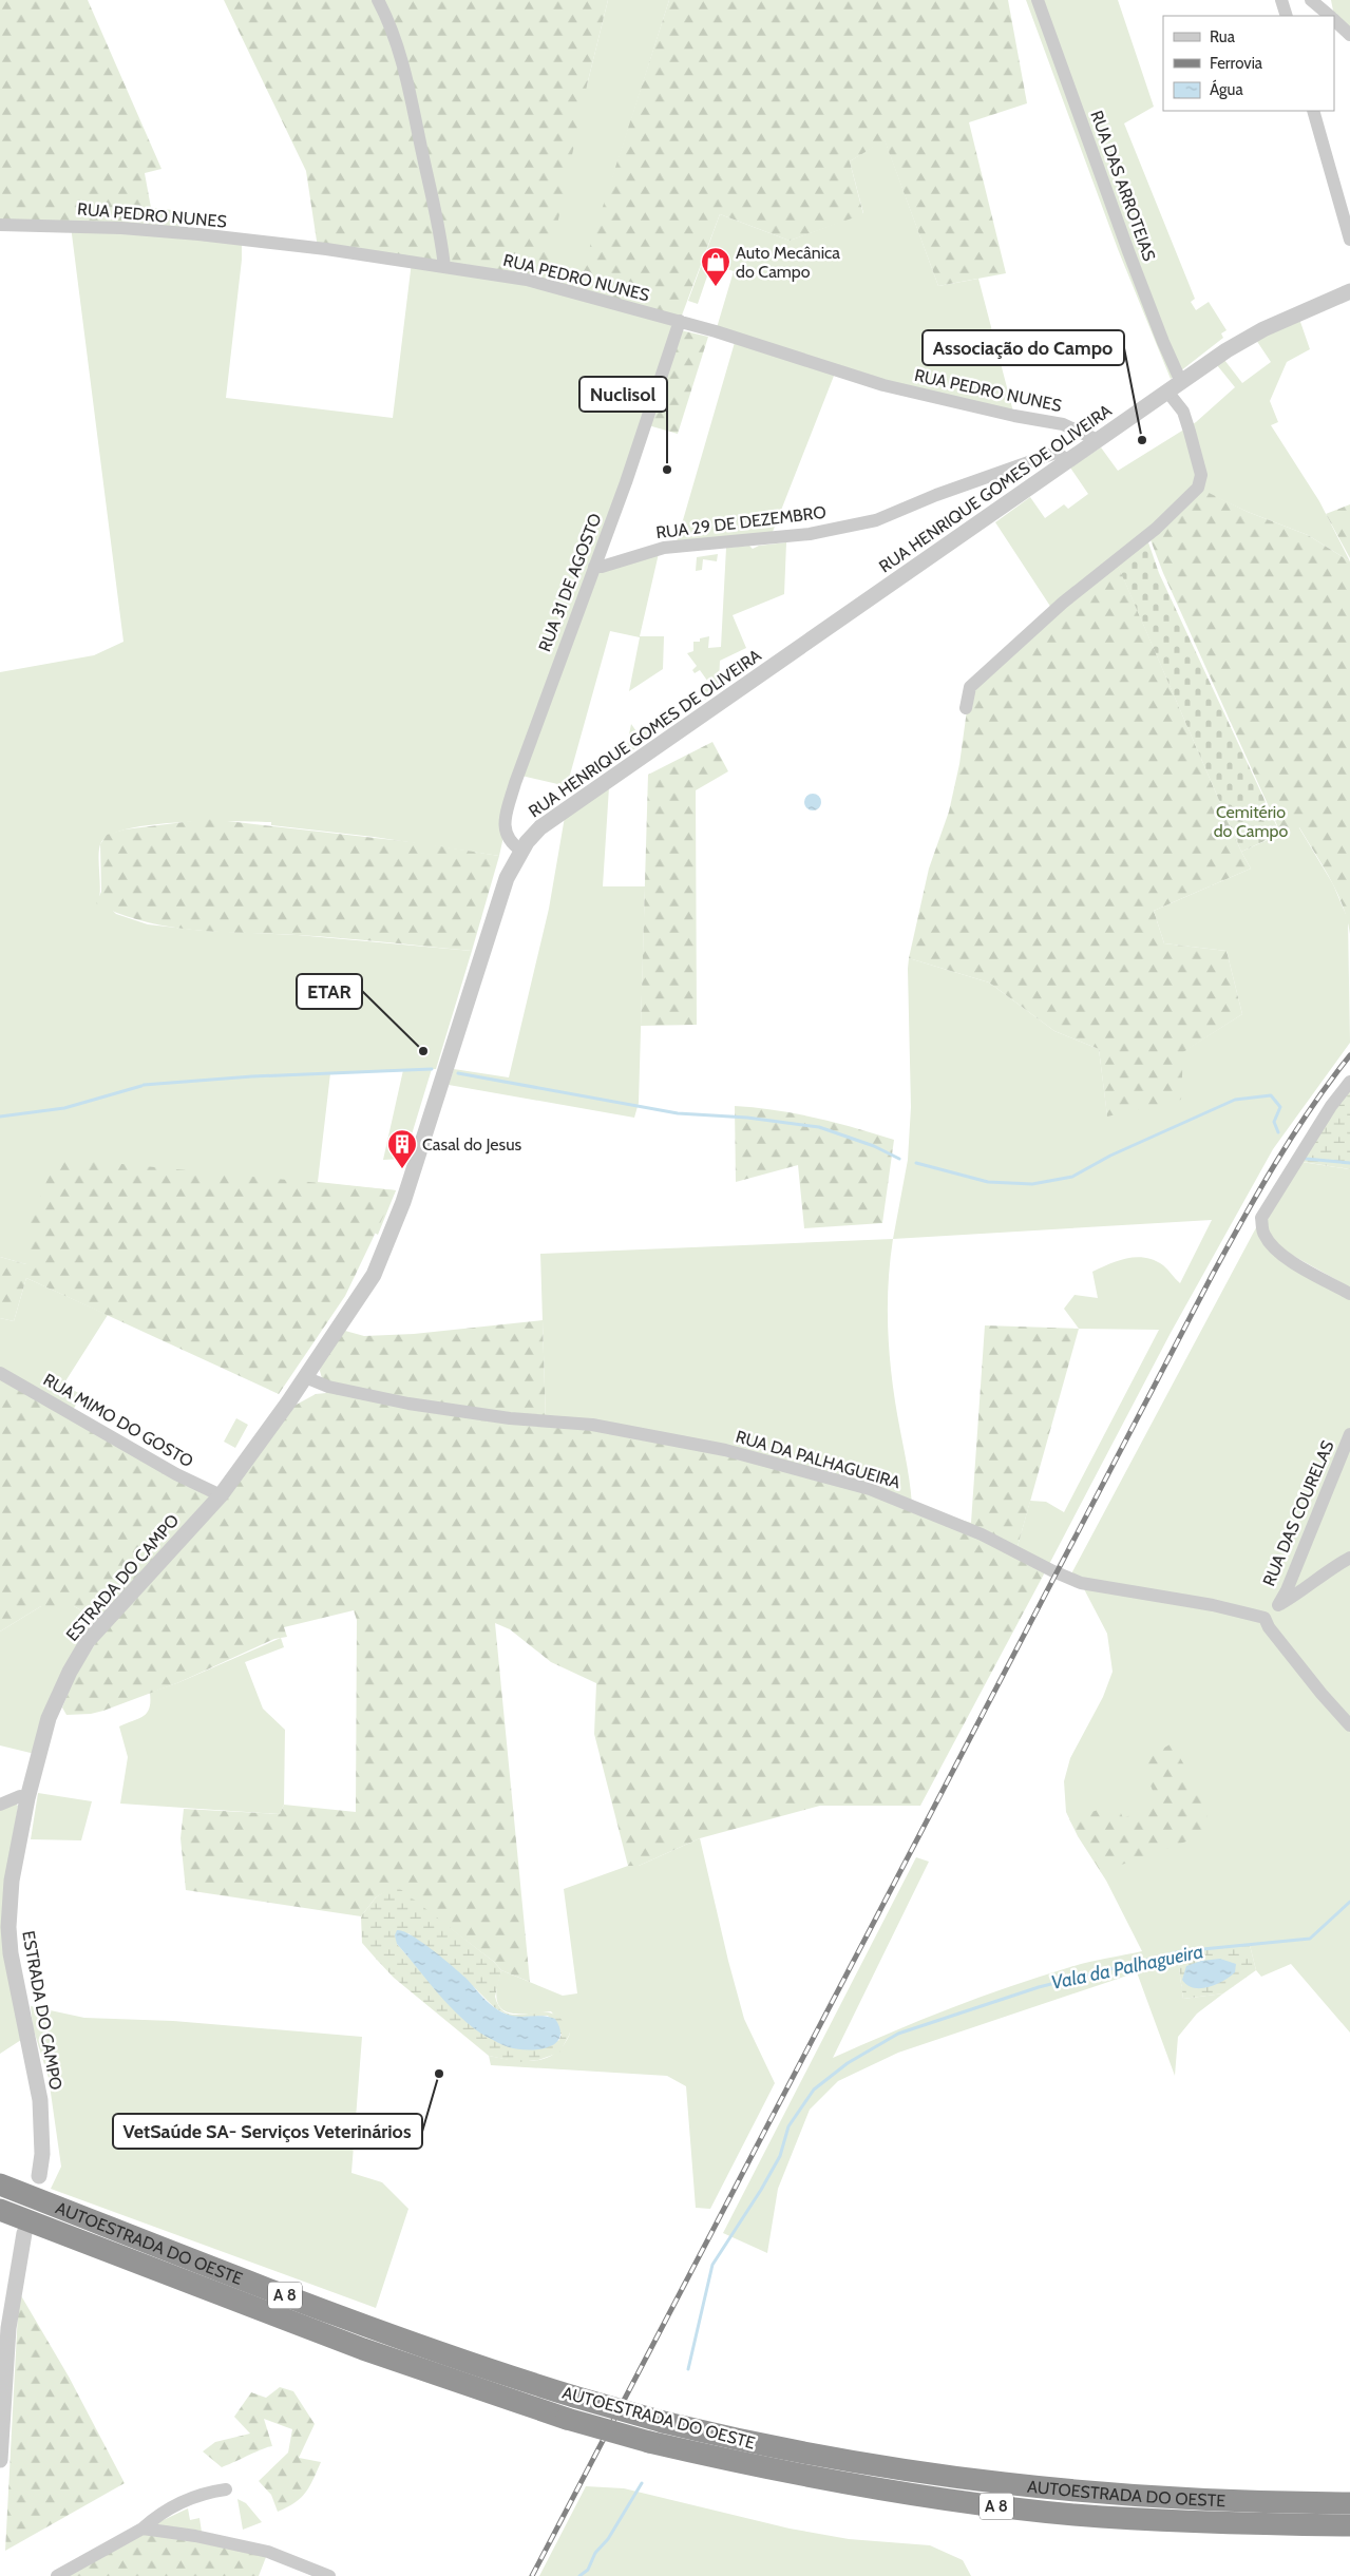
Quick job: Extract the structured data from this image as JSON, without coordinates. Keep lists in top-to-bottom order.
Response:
{
  "streets": {
    "highway": ["AUTOESTRADA DO OESTE", "A 8"],
    "street": [
      "RUA DAS ARROTEIAS",
      "RUA PEDRO NUNES",
      "RUA HENRIQUE GOMES DE OLIVEIRA",
      "RUA 29 DE DEZEMBRO",
      "RUA 31 DE AGOSTO",
      "RUA MIMO DO GOSTO",
      "RUA DA PALHAGUEIRA",
      "RUA DAS COURELAS",
      "ESTRADA DO CAMPO"
    ]
  },
  "crossings": [
    ["RUA DAS ARROTEIAS", "RUA HENRIQUE GOMES DE OLIVEIRA"],
    ["RUA PEDRO NUNES", "RUA HENRIQUE GOMES DE OLIVEIRA"],
    ["RUA PEDRO NUNES", "RUA 31 DE AGOSTO"],
    ["RUA HENRIQUE GOMES DE OLIVEIRA", "RUA 29 DE DEZEMBRO"],
    ["RUA HENRIQUE GOMES DE OLIVEIRA", "RUA 31 DE AGOSTO"],
    ["RUA HENRIQUE GOMES DE OLIVEIRA", "RUA DA PALHAGUEIRA"],
    ["RUA HENRIQUE GOMES DE OLIVEIRA", "ESTRADA DO CAMPO"],
    ["RUA 29 DE DEZEMBRO", "RUA 31 DE AGOSTO"],
    ["RUA MIMO DO GOSTO", "ESTRADA DO CAMPO"]
  ],
  "water": ["Vala da Palhagueira"],
  "parks": ["Cemitério do Campo"],
  "places": {
    "shop": ["Auto Mecânica do Campo"],
    "other": [
      "Associação do Campo",
      "Nuclisol",
      "ETAR",
      "VetSaúde SA- Serviços Veterinários"
    ],
    "building": ["Casal do Jesus"]
  },
  "legend": ["Rua", "Ferrovia", "Água"]
}
